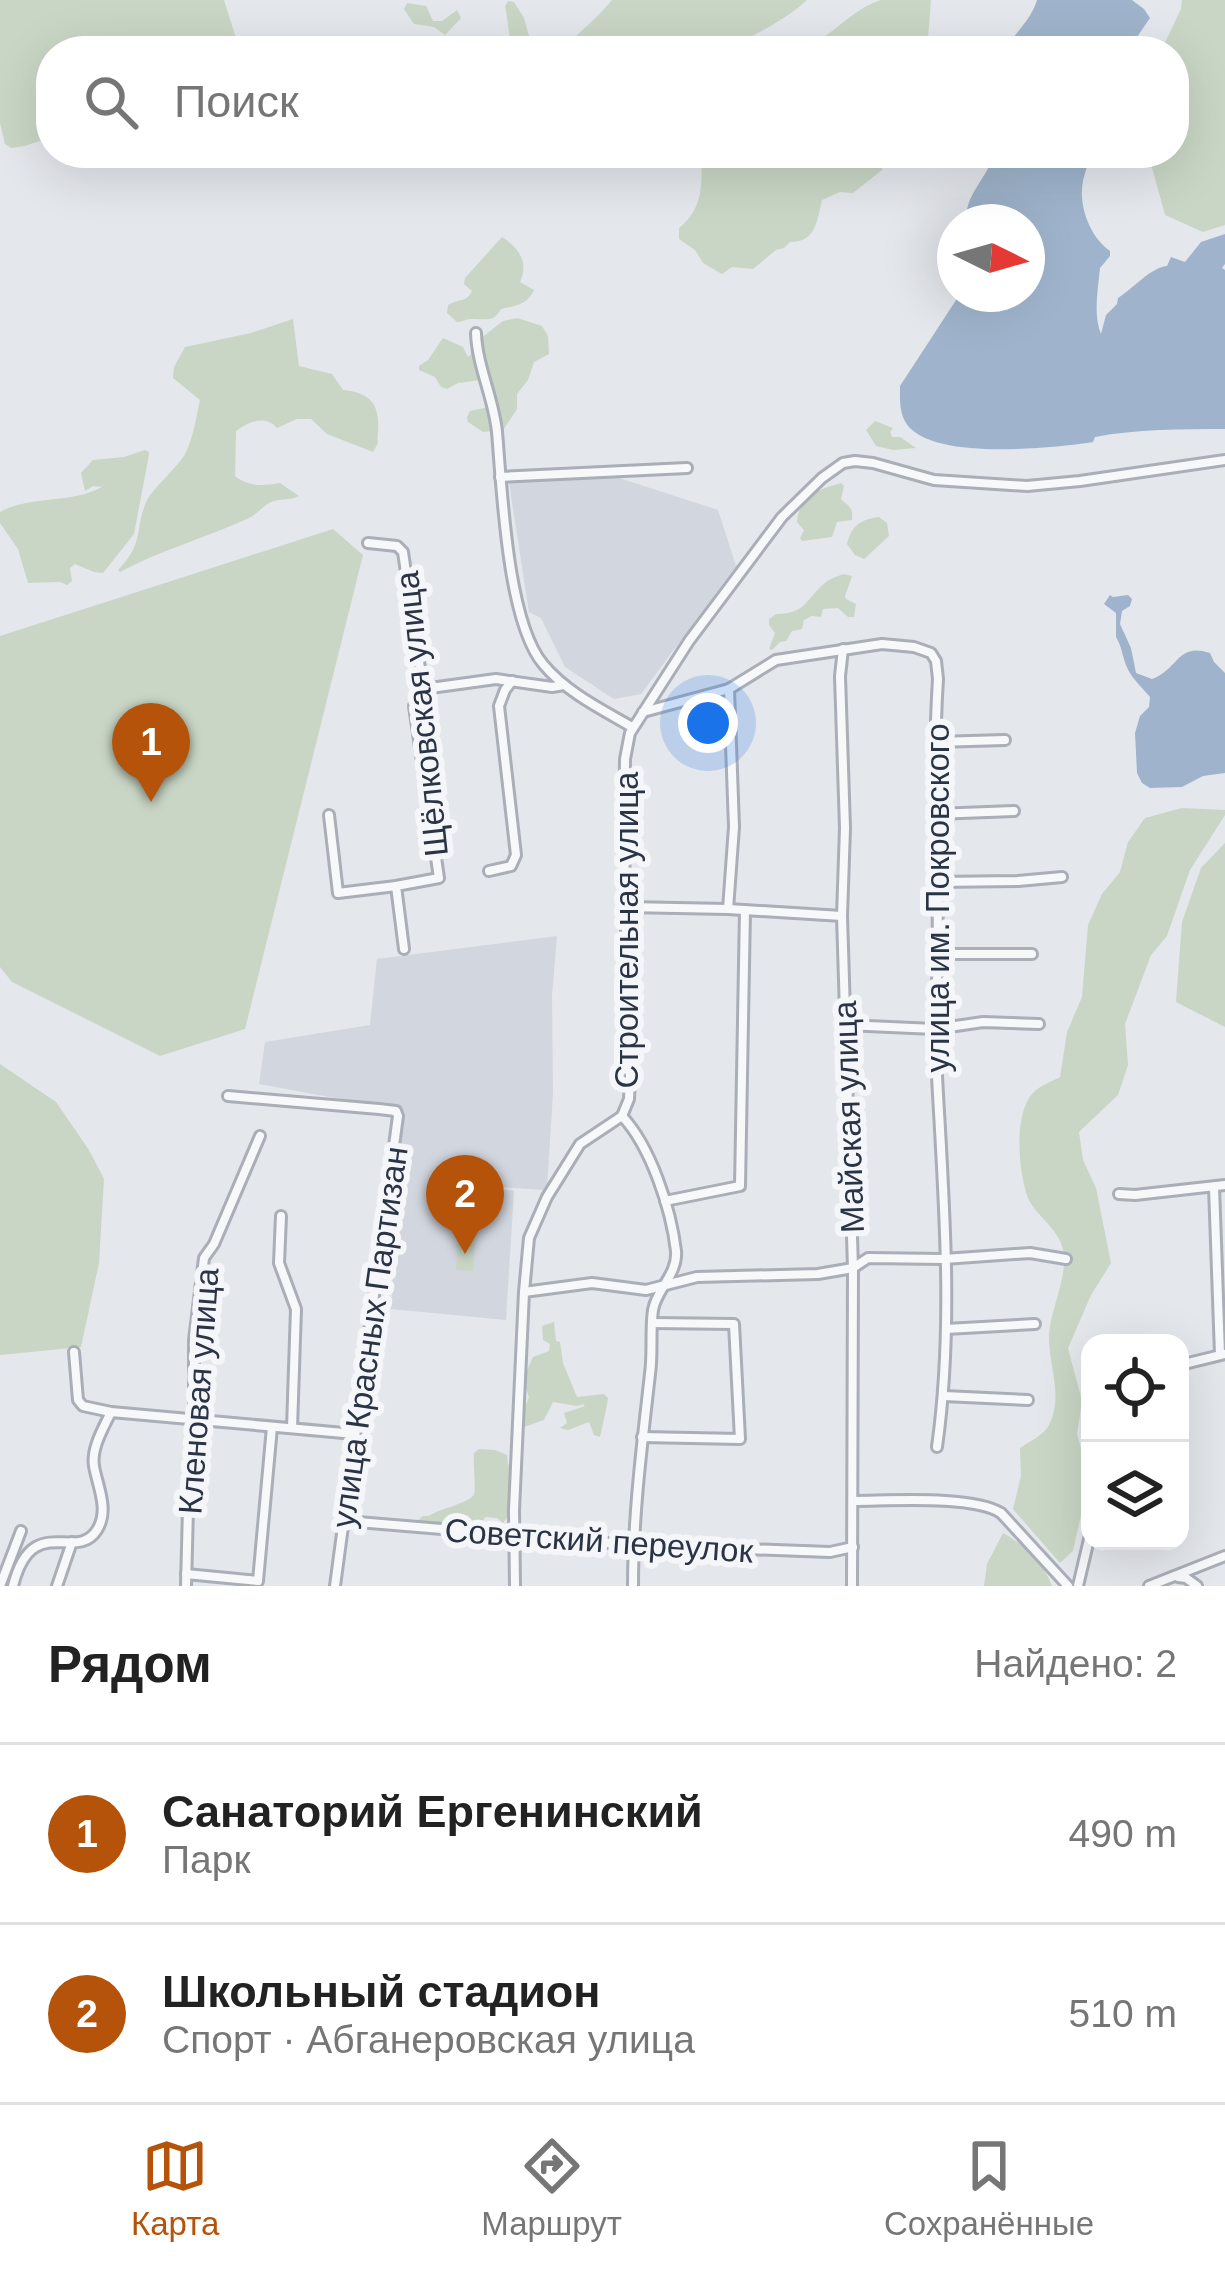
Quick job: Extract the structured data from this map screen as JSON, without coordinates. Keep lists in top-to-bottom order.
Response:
{
  "streets": {
    "street": [
      "Щёлковская улица",
      "улица им. Покровского",
      "Строительная улица",
      "Майская улица",
      "улица Красных Партизан",
      "Кленовая улица",
      "Советский переулок"
    ]
  },
  "crossings": [
    ["улица им. Покровского", "Строительная улица"],
    ["улица им. Покровского", "Майская улица"],
    ["Строительная улица", "Советский переулок"],
    ["Майская улица", "Советский переулок"],
    ["улица Красных Партизан", "Советский переулок"]
  ],
  "north": "right",
  "page": {
    "search": "Поиск",
    "pins": ["1", "2"],
    "heading": ["Рядом", "Найдено: 2"],
    "list": [
      {
        "mark": "1",
        "name": "Санаторий Ергенинский",
        "note": "Парк",
        "value": "490 m"
      },
      {
        "mark": "2",
        "name": "Школьный стадион",
        "note": "Спорт · Абганеровская улица",
        "value": "510 m"
      }
    ],
    "nav": ["Карта", "Маршрут", "Сохранённые"]
  }
}
